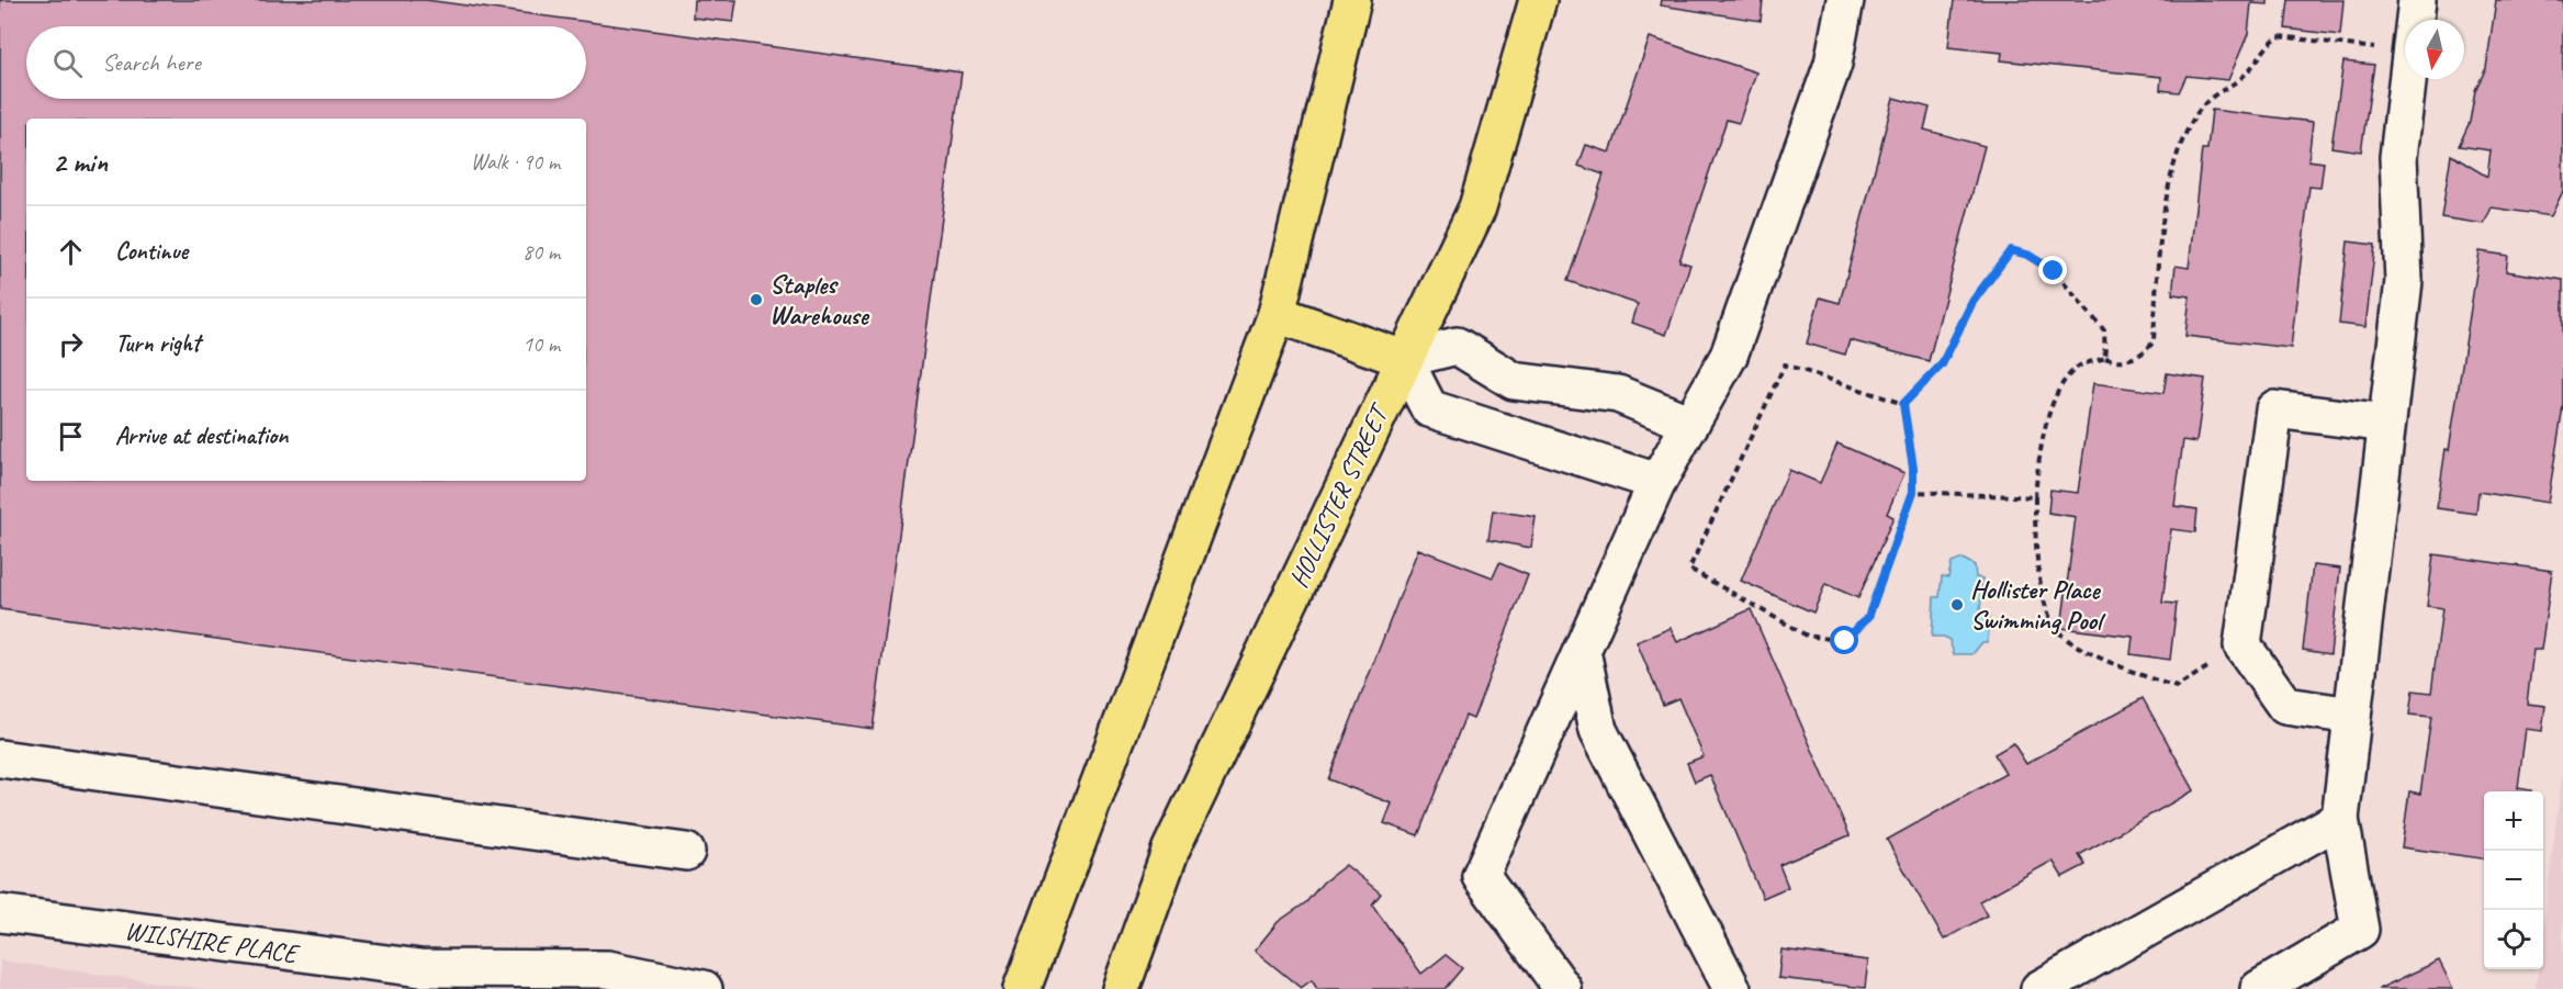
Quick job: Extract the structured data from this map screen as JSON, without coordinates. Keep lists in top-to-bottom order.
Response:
{
  "streets": {
    "main road": ["HOLLISTER STREET"],
    "street": ["WILSHIRE PLACE"]
  },
  "places": ["Staples Warehouse", "Hollister Place Swimming Pool"],
  "north": "bottom",
  "page": {
    "search": "Search here",
    "heading": ["2 min", "Walk · 90 m"],
    "list": [
      ["Continue", "80 m"],
      ["Turn right", "10 m"],
      "Arrive at destination"
    ],
    "map_buttons": ["+", "−"]
  }
}
